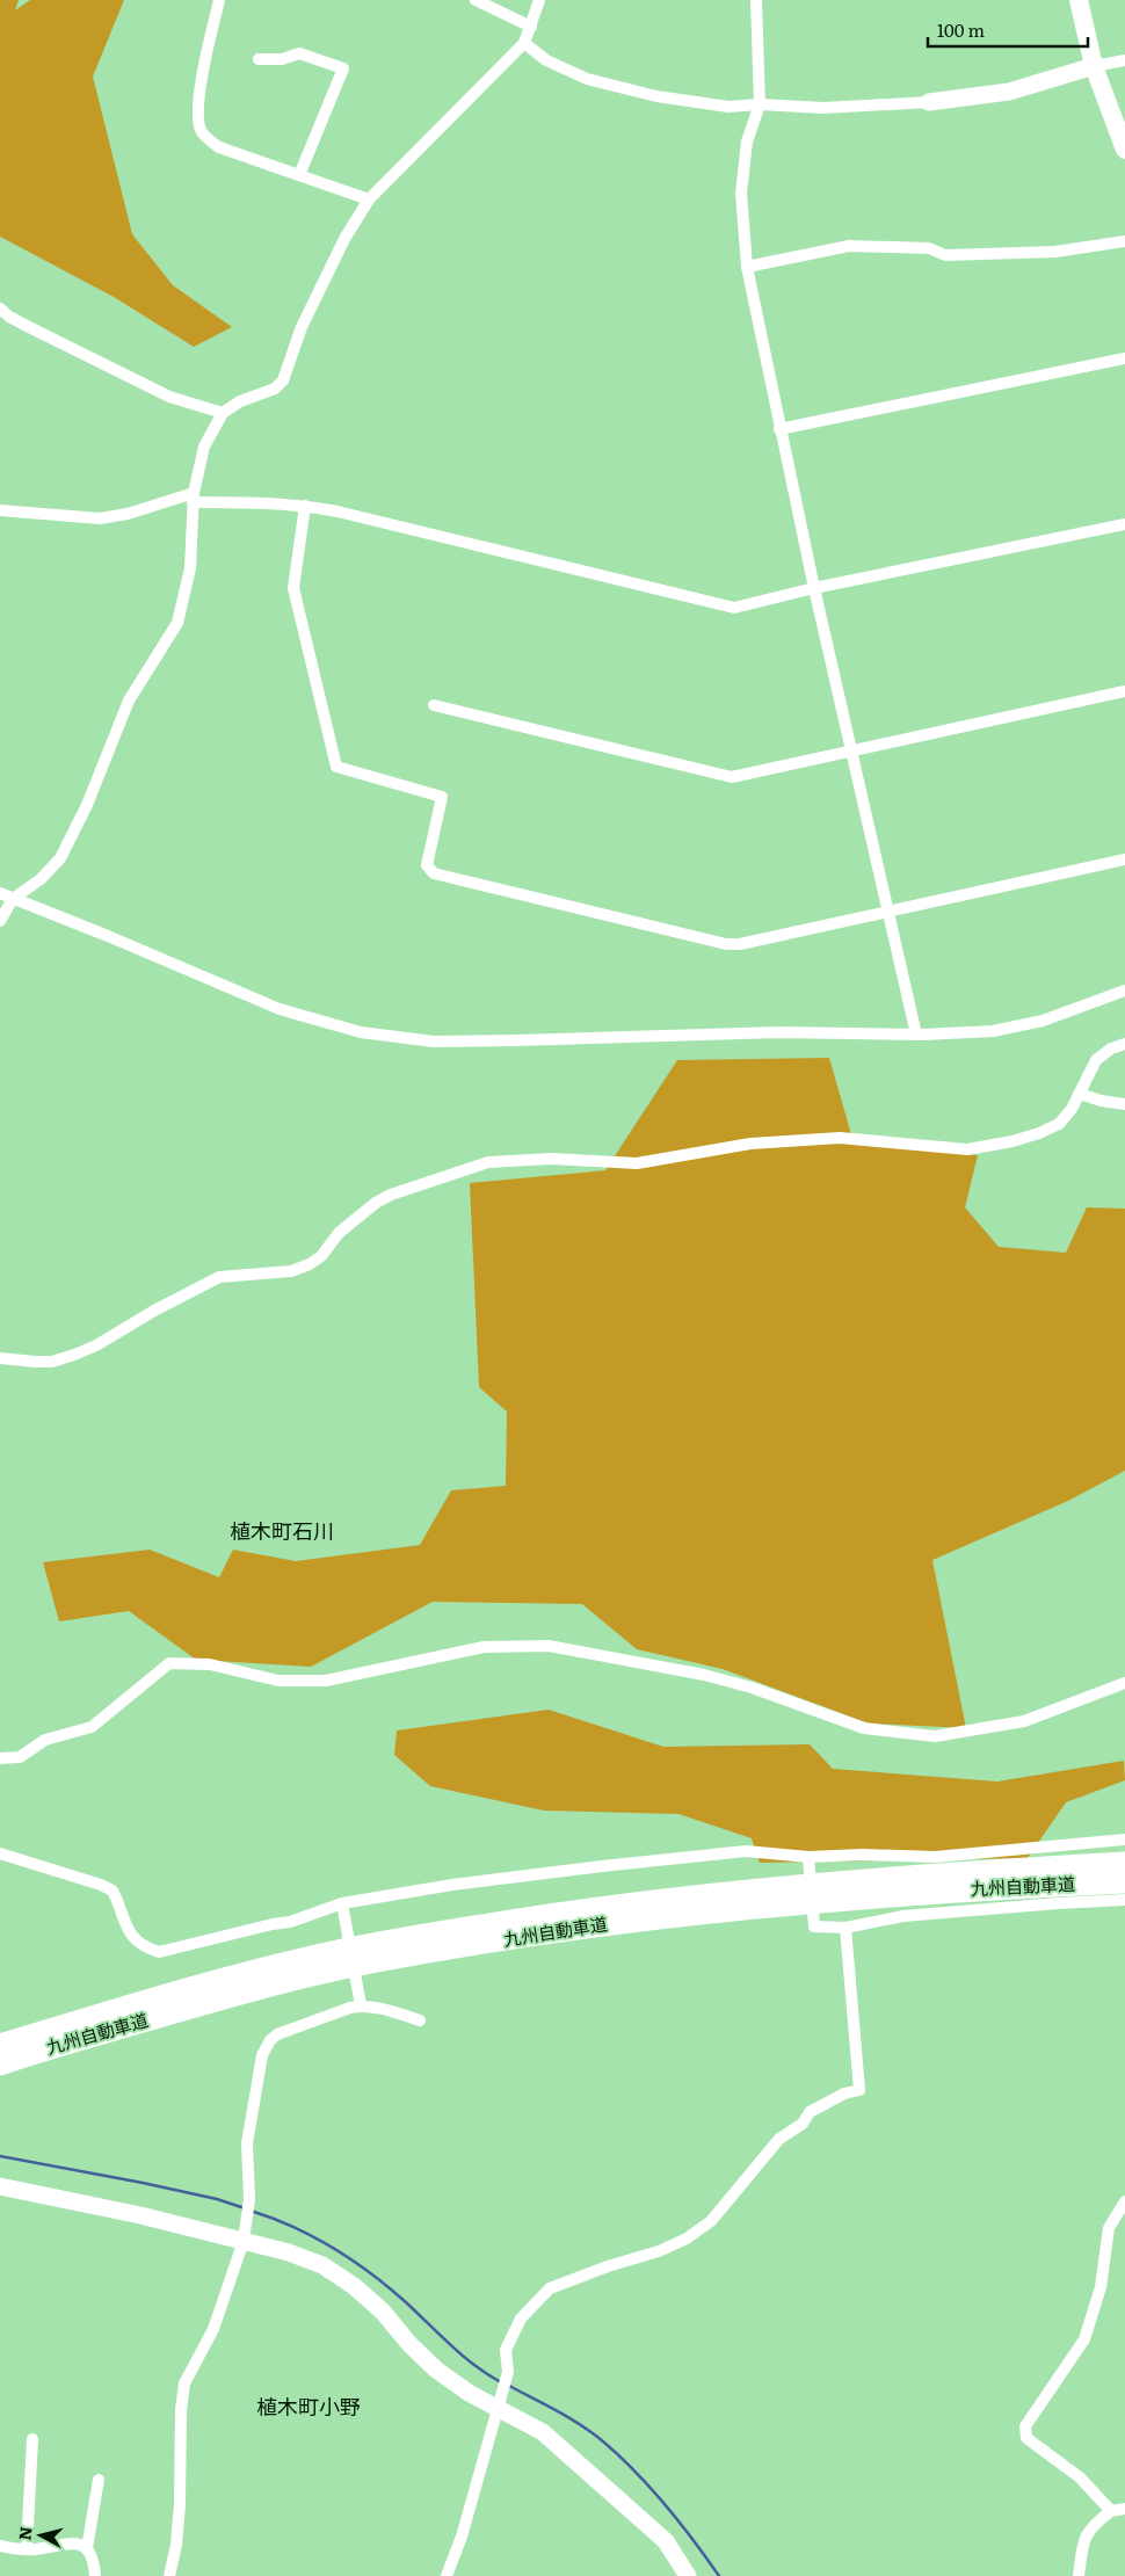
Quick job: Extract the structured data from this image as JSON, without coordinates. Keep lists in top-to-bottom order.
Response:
{
  "streets": {
    "highway": ["九州自動車道"]
  },
  "districts": ["植木町石川", "植木町小野"],
  "scale_bar": "100 m",
  "north": "left"
}
